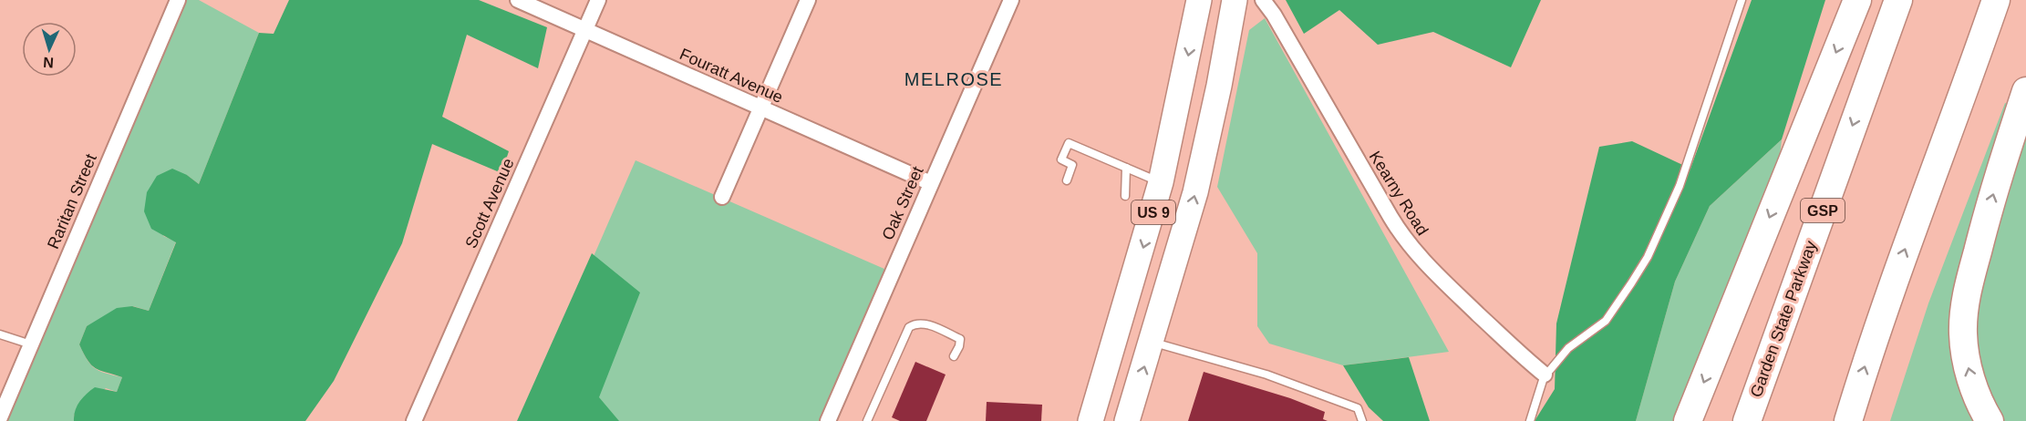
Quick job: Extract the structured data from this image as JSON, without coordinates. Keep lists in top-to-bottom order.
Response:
{
  "streets": {
    "highway": ["GSP", "US 9", "Garden State Parkway"],
    "street": [
      "Fouratt Avenue",
      "Kearny Road",
      "Raritan Street",
      "Scott Avenue",
      "Oak Street"
    ]
  },
  "crossings": [
    ["Fouratt Avenue", "Scott Avenue"],
    ["Fouratt Avenue", "Oak Street"]
  ],
  "districts": ["MELROSE"],
  "north": "bottom"
}
